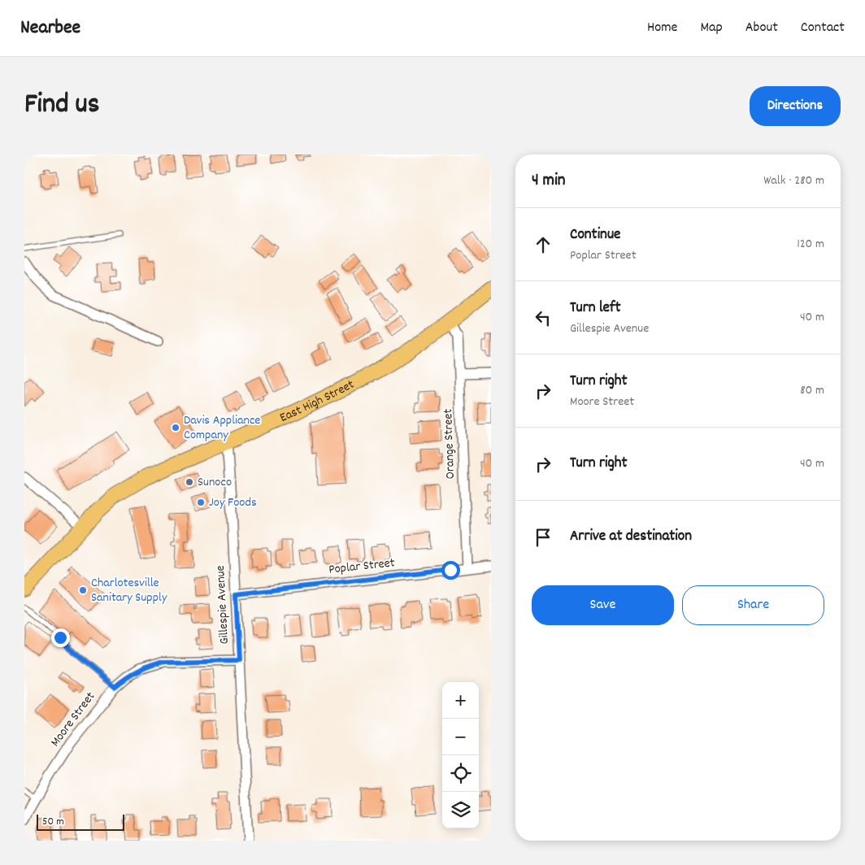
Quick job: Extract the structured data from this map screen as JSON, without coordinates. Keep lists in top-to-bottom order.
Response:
{
  "streets": {
    "main road": ["East High Street"],
    "street": [
      "Orange Street",
      "Poplar Street",
      "Gillespie Avenue",
      "Moore Street"
    ]
  },
  "crossings": [
    ["East High Street", "Orange Street"],
    ["East High Street", "Gillespie Avenue"],
    ["Orange Street", "Poplar Street"],
    ["Poplar Street", "Gillespie Avenue"],
    ["Gillespie Avenue", "Moore Street"]
  ],
  "places": [
    "Davis Appliance Company",
    "Sunoco",
    "Joy Foods",
    "Charlotesville Sanitary Supply"
  ],
  "scale_bar": "50 m",
  "page": {
    "header": "Nearbee",
    "nav": [
      "Home",
      "Map",
      "About",
      "Contact"
    ],
    "title": "Find us",
    "buttons": [
      "Directions",
      ["Save", "Share"]
    ],
    "heading": ["4 min", "Walk · 280 m"],
    "list": [
      ["Continue", "Poplar Street", "120 m"],
      ["Turn left", "Gillespie Avenue", "40 m"],
      ["Turn right", "Moore Street", "80 m"],
      ["Turn right", "40 m"],
      "Arrive at destination"
    ],
    "map_buttons": ["+", "−"],
    "scale": "50 m"
  }
}
